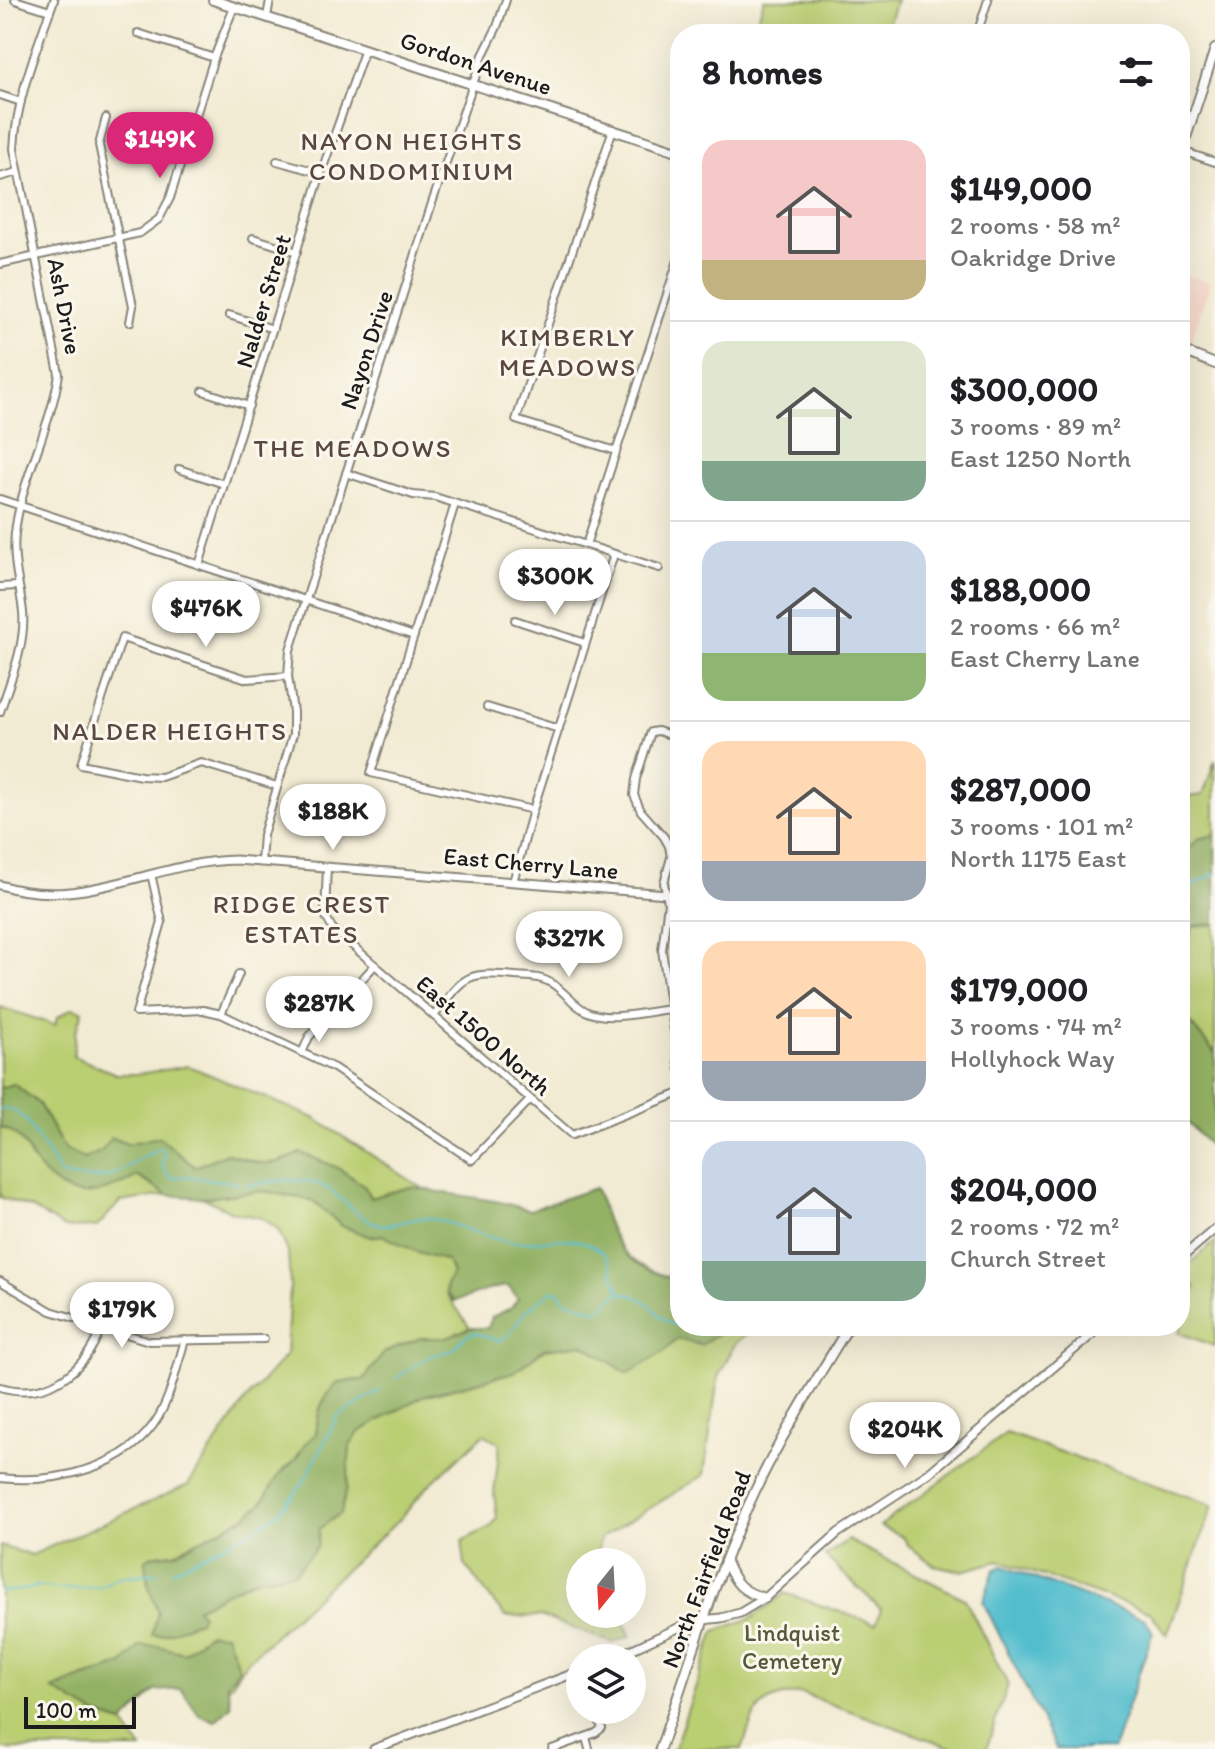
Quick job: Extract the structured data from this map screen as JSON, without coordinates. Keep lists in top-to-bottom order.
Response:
{
  "streets": {
    "main road": ["Gordon Avenue", "North Fairfield Road"],
    "street": [
      "Nalder Street",
      "Ash Drive",
      "Nayon Drive",
      "East Cherry Lane",
      "East 1500 North"
    ]
  },
  "crossings": [
    ["Gordon Avenue", "Nalder Street"],
    ["Gordon Avenue", "Nayon Drive"],
    ["Nayon Drive", "East Cherry Lane"],
    ["East Cherry Lane", "East 1500 North"]
  ],
  "districts": [
    "NAYON HEIGHTS CONDOMINIUM",
    "KIMBERLY MEADOWS",
    "THE MEADOWS",
    "NALDER HEIGHTS",
    "RIDGE CREST ESTATES"
  ],
  "parks": ["Lindquist Cemetery"],
  "scale_bar": "100 m",
  "north": "bottom",
  "page": {
    "heading": "8 homes",
    "price": [
      "$149K",
      "$300K",
      "$476K",
      "$188K",
      "$327K",
      "$287K",
      "$179K",
      "$204K"
    ],
    "list": [
      {
        "name": "$149,000",
        "note": "2 rooms · 58 m² · Oakridge Drive"
      },
      {
        "name": "$300,000",
        "note": "3 rooms · 89 m² · East 1250 North"
      },
      {
        "name": "$188,000",
        "note": "2 rooms · 66 m² · East Cherry Lane"
      },
      {
        "name": "$287,000",
        "note": "3 rooms · 101 m² · North 1175 East"
      },
      {
        "name": "$179,000",
        "note": "3 rooms · 74 m² · Hollyhock Way"
      },
      {
        "name": "$204,000",
        "note": "2 rooms · 72 m² · Church Street"
      }
    ],
    "scale": "100 m"
  }
}
